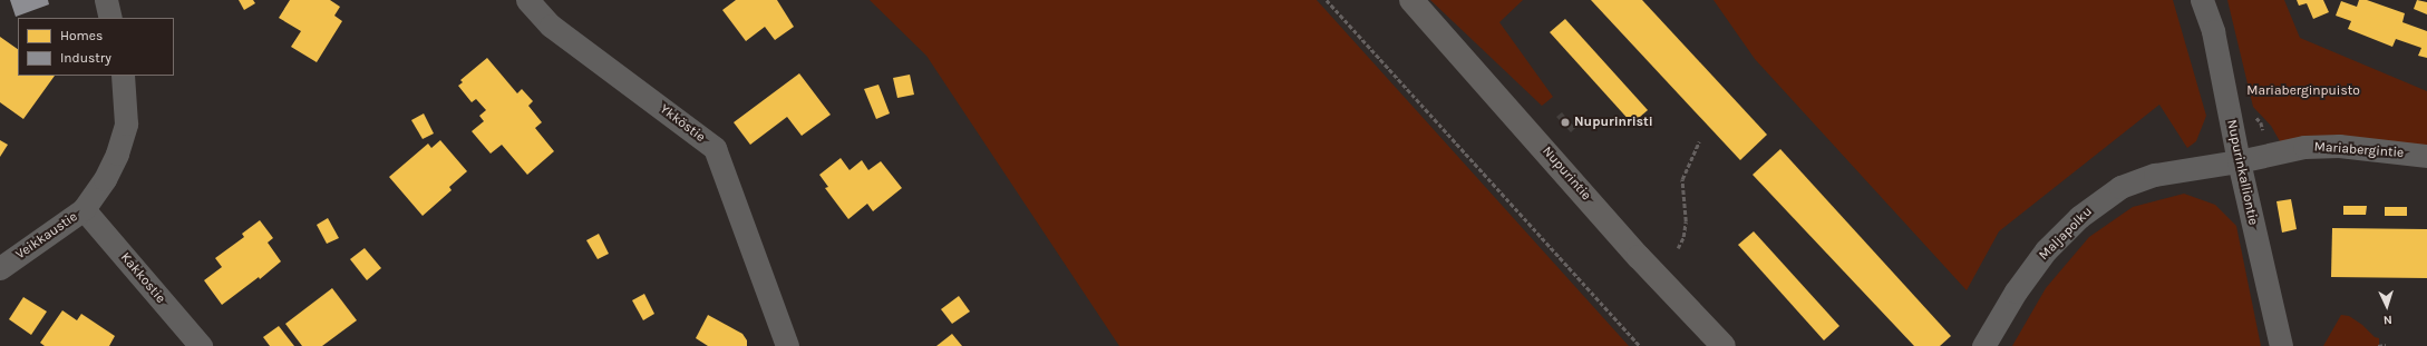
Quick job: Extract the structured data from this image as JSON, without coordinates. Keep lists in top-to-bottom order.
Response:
{
  "streets": {
    "main road": ["Nupurintie"],
    "street": [
      "Ykköstie",
      "Mariabergintie",
      "Nupurinkalliontie",
      "Maljapolku",
      "Veikkaustie",
      "Kakkostie"
    ]
  },
  "crossings": [
    ["Mariabergintie", "Nupurinkalliontie"],
    ["Mariabergintie", "Maljapolku"],
    ["Nupurinkalliontie", "Maljapolku"],
    ["Veikkaustie", "Kakkostie"]
  ],
  "parks": ["Mariaberginpuisto"],
  "places": ["Nupurinristi"],
  "legend": ["Homes", "Industry"],
  "north": "bottom"
}
